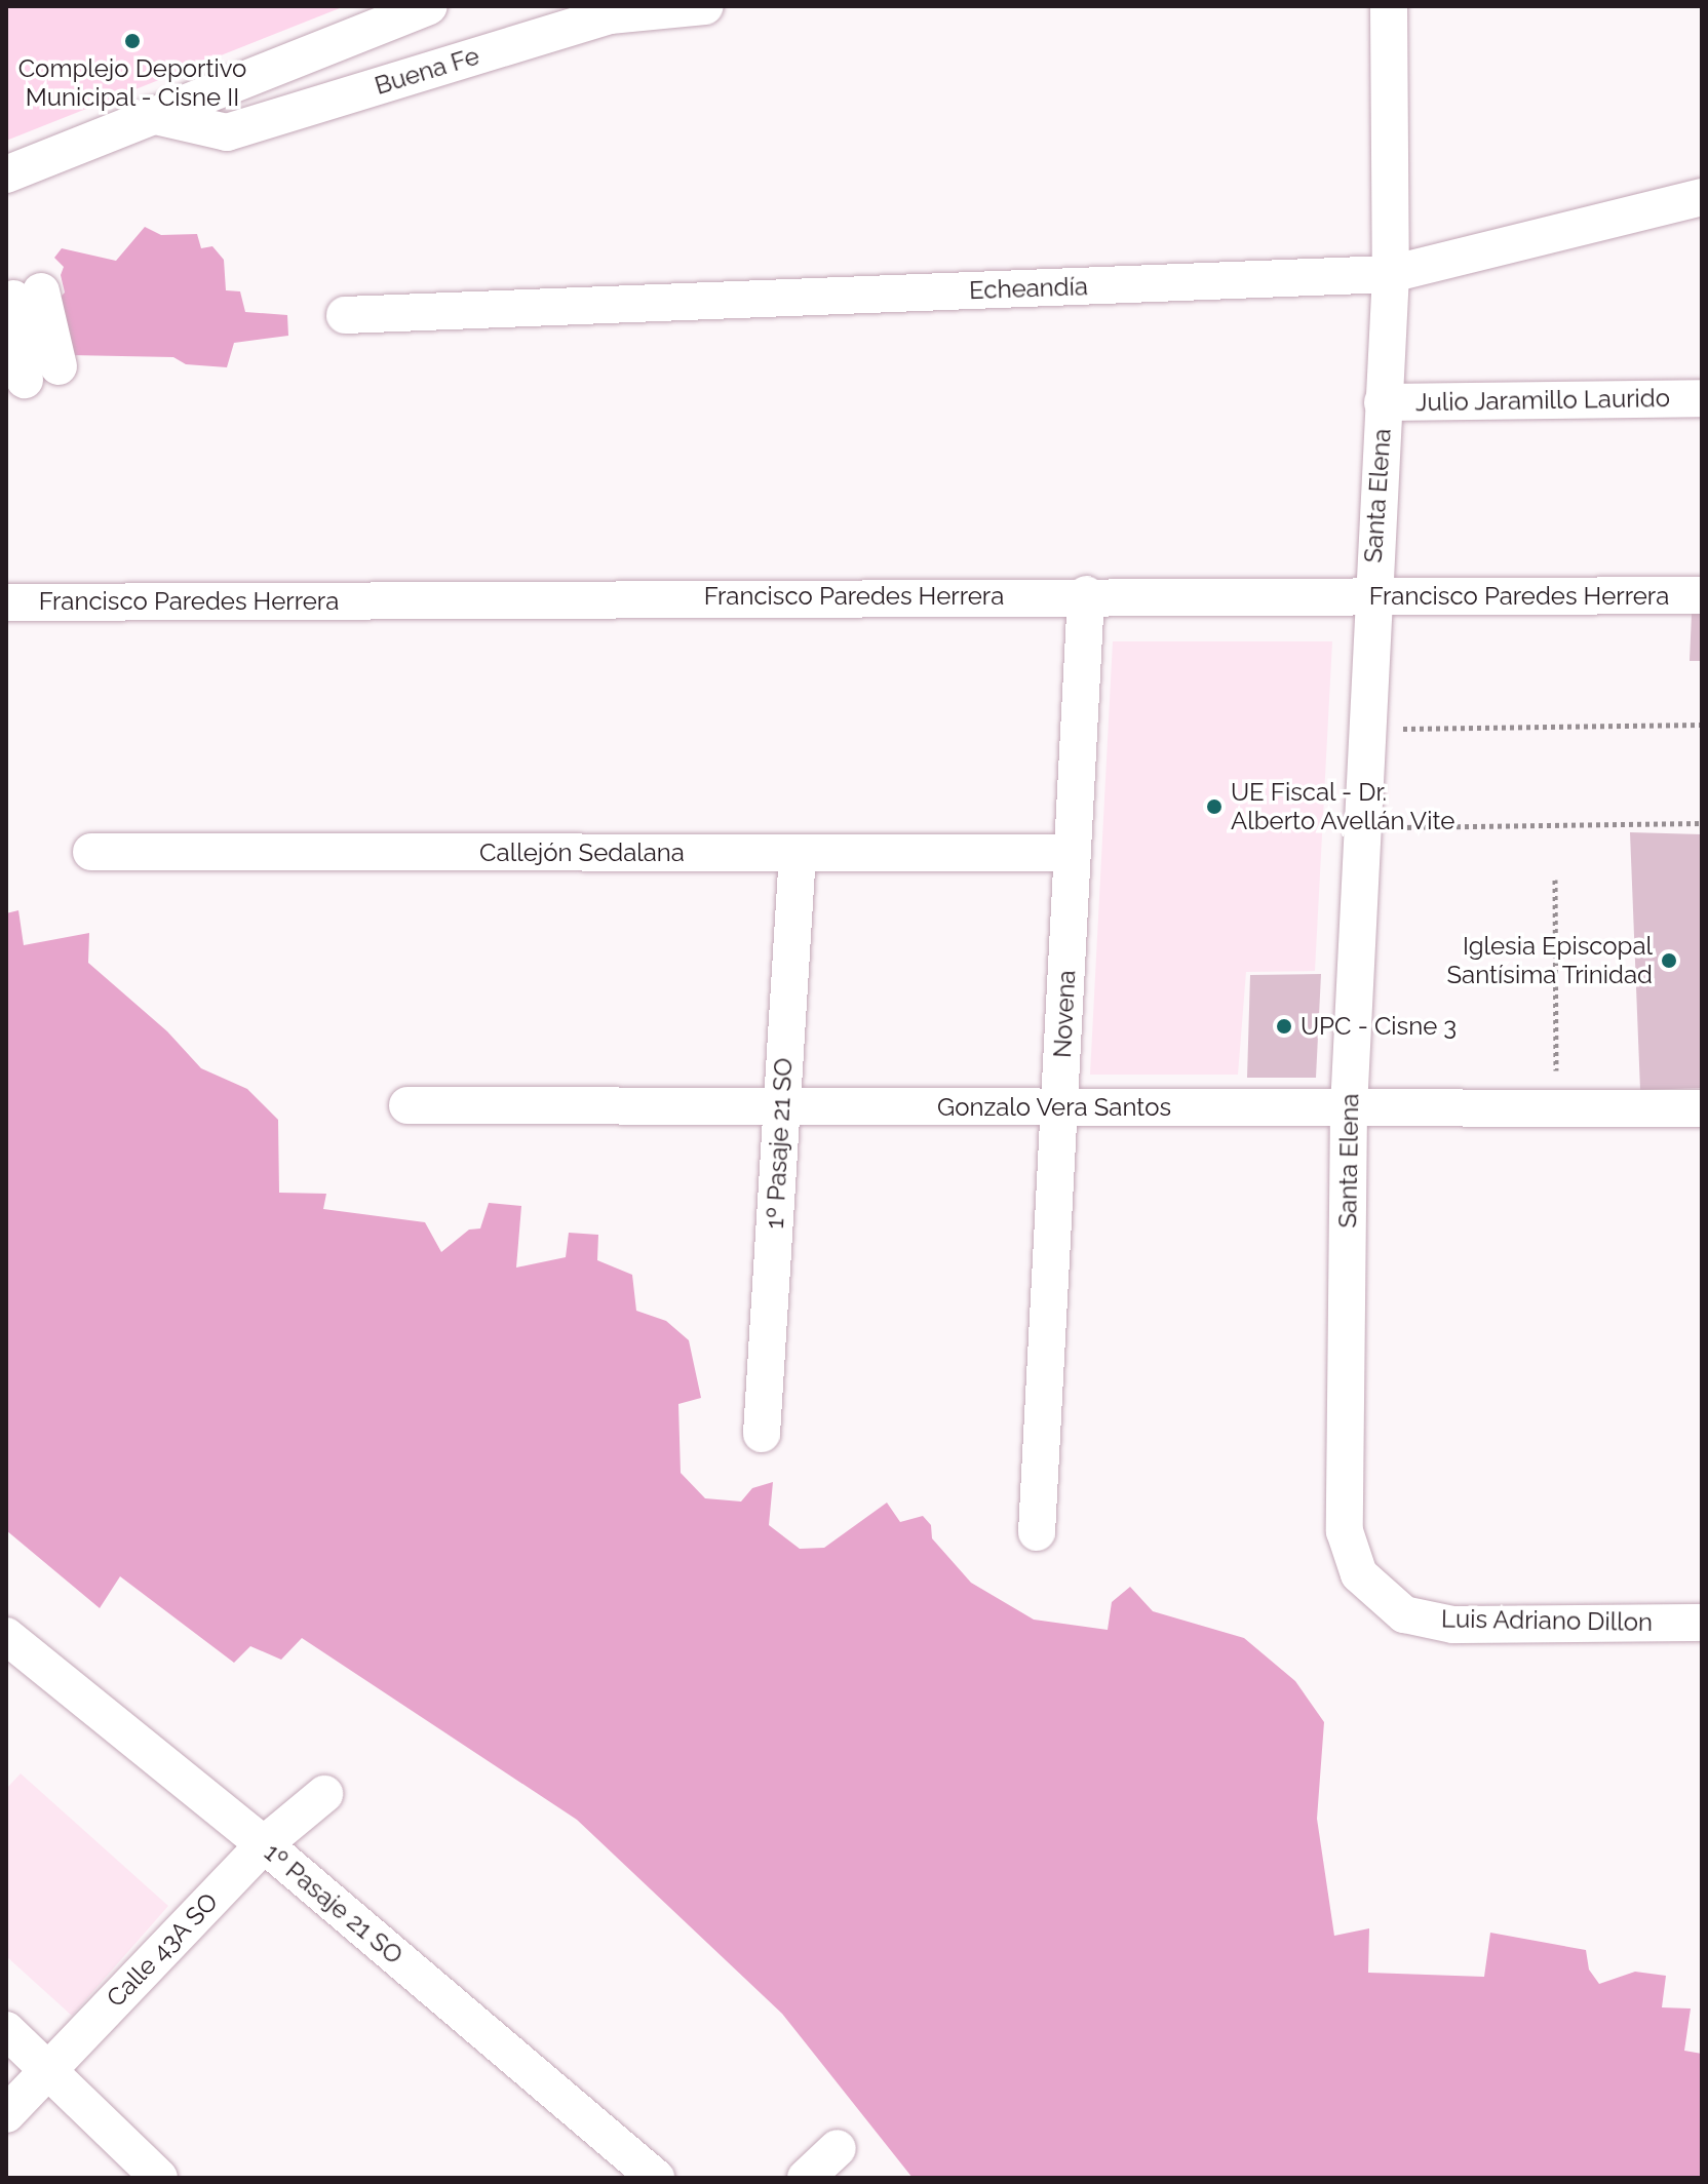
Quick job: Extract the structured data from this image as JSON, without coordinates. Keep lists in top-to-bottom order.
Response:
{
  "streets": {
    "street": [
      "Buena Fe",
      "Echeandía",
      "Julio Jaramillo Laurido",
      "Santa Elena",
      "Francisco Paredes Herrera",
      "Callejón Sedalana",
      "Novena",
      "Gonzalo Vera Santos",
      "1º Pasaje 21 SO",
      "Luis Adriano Dillon",
      "Calle 43A SO"
    ]
  },
  "crossings": [
    ["Echeandía", "Santa Elena"],
    ["Julio Jaramillo Laurido", "Santa Elena"],
    ["Santa Elena", "Francisco Paredes Herrera"],
    ["Santa Elena", "Gonzalo Vera Santos"],
    ["Santa Elena", "Luis Adriano Dillon"],
    ["Francisco Paredes Herrera", "Novena"],
    ["Callejón Sedalana", "Novena"],
    ["Callejón Sedalana", "1º Pasaje 21 SO"],
    ["Novena", "Gonzalo Vera Santos"],
    ["Gonzalo Vera Santos", "1º Pasaje 21 SO"],
    ["1º Pasaje 21 SO", "Calle 43A SO"]
  ],
  "places": [
    "Complejo Deportivo Municipal - Cisne II",
    "UE Fiscal - Dr. Alberto Avellán Vite",
    "Iglesia Episcopal Santísima Trinidad",
    "UPC - Cisne 3"
  ]
}
